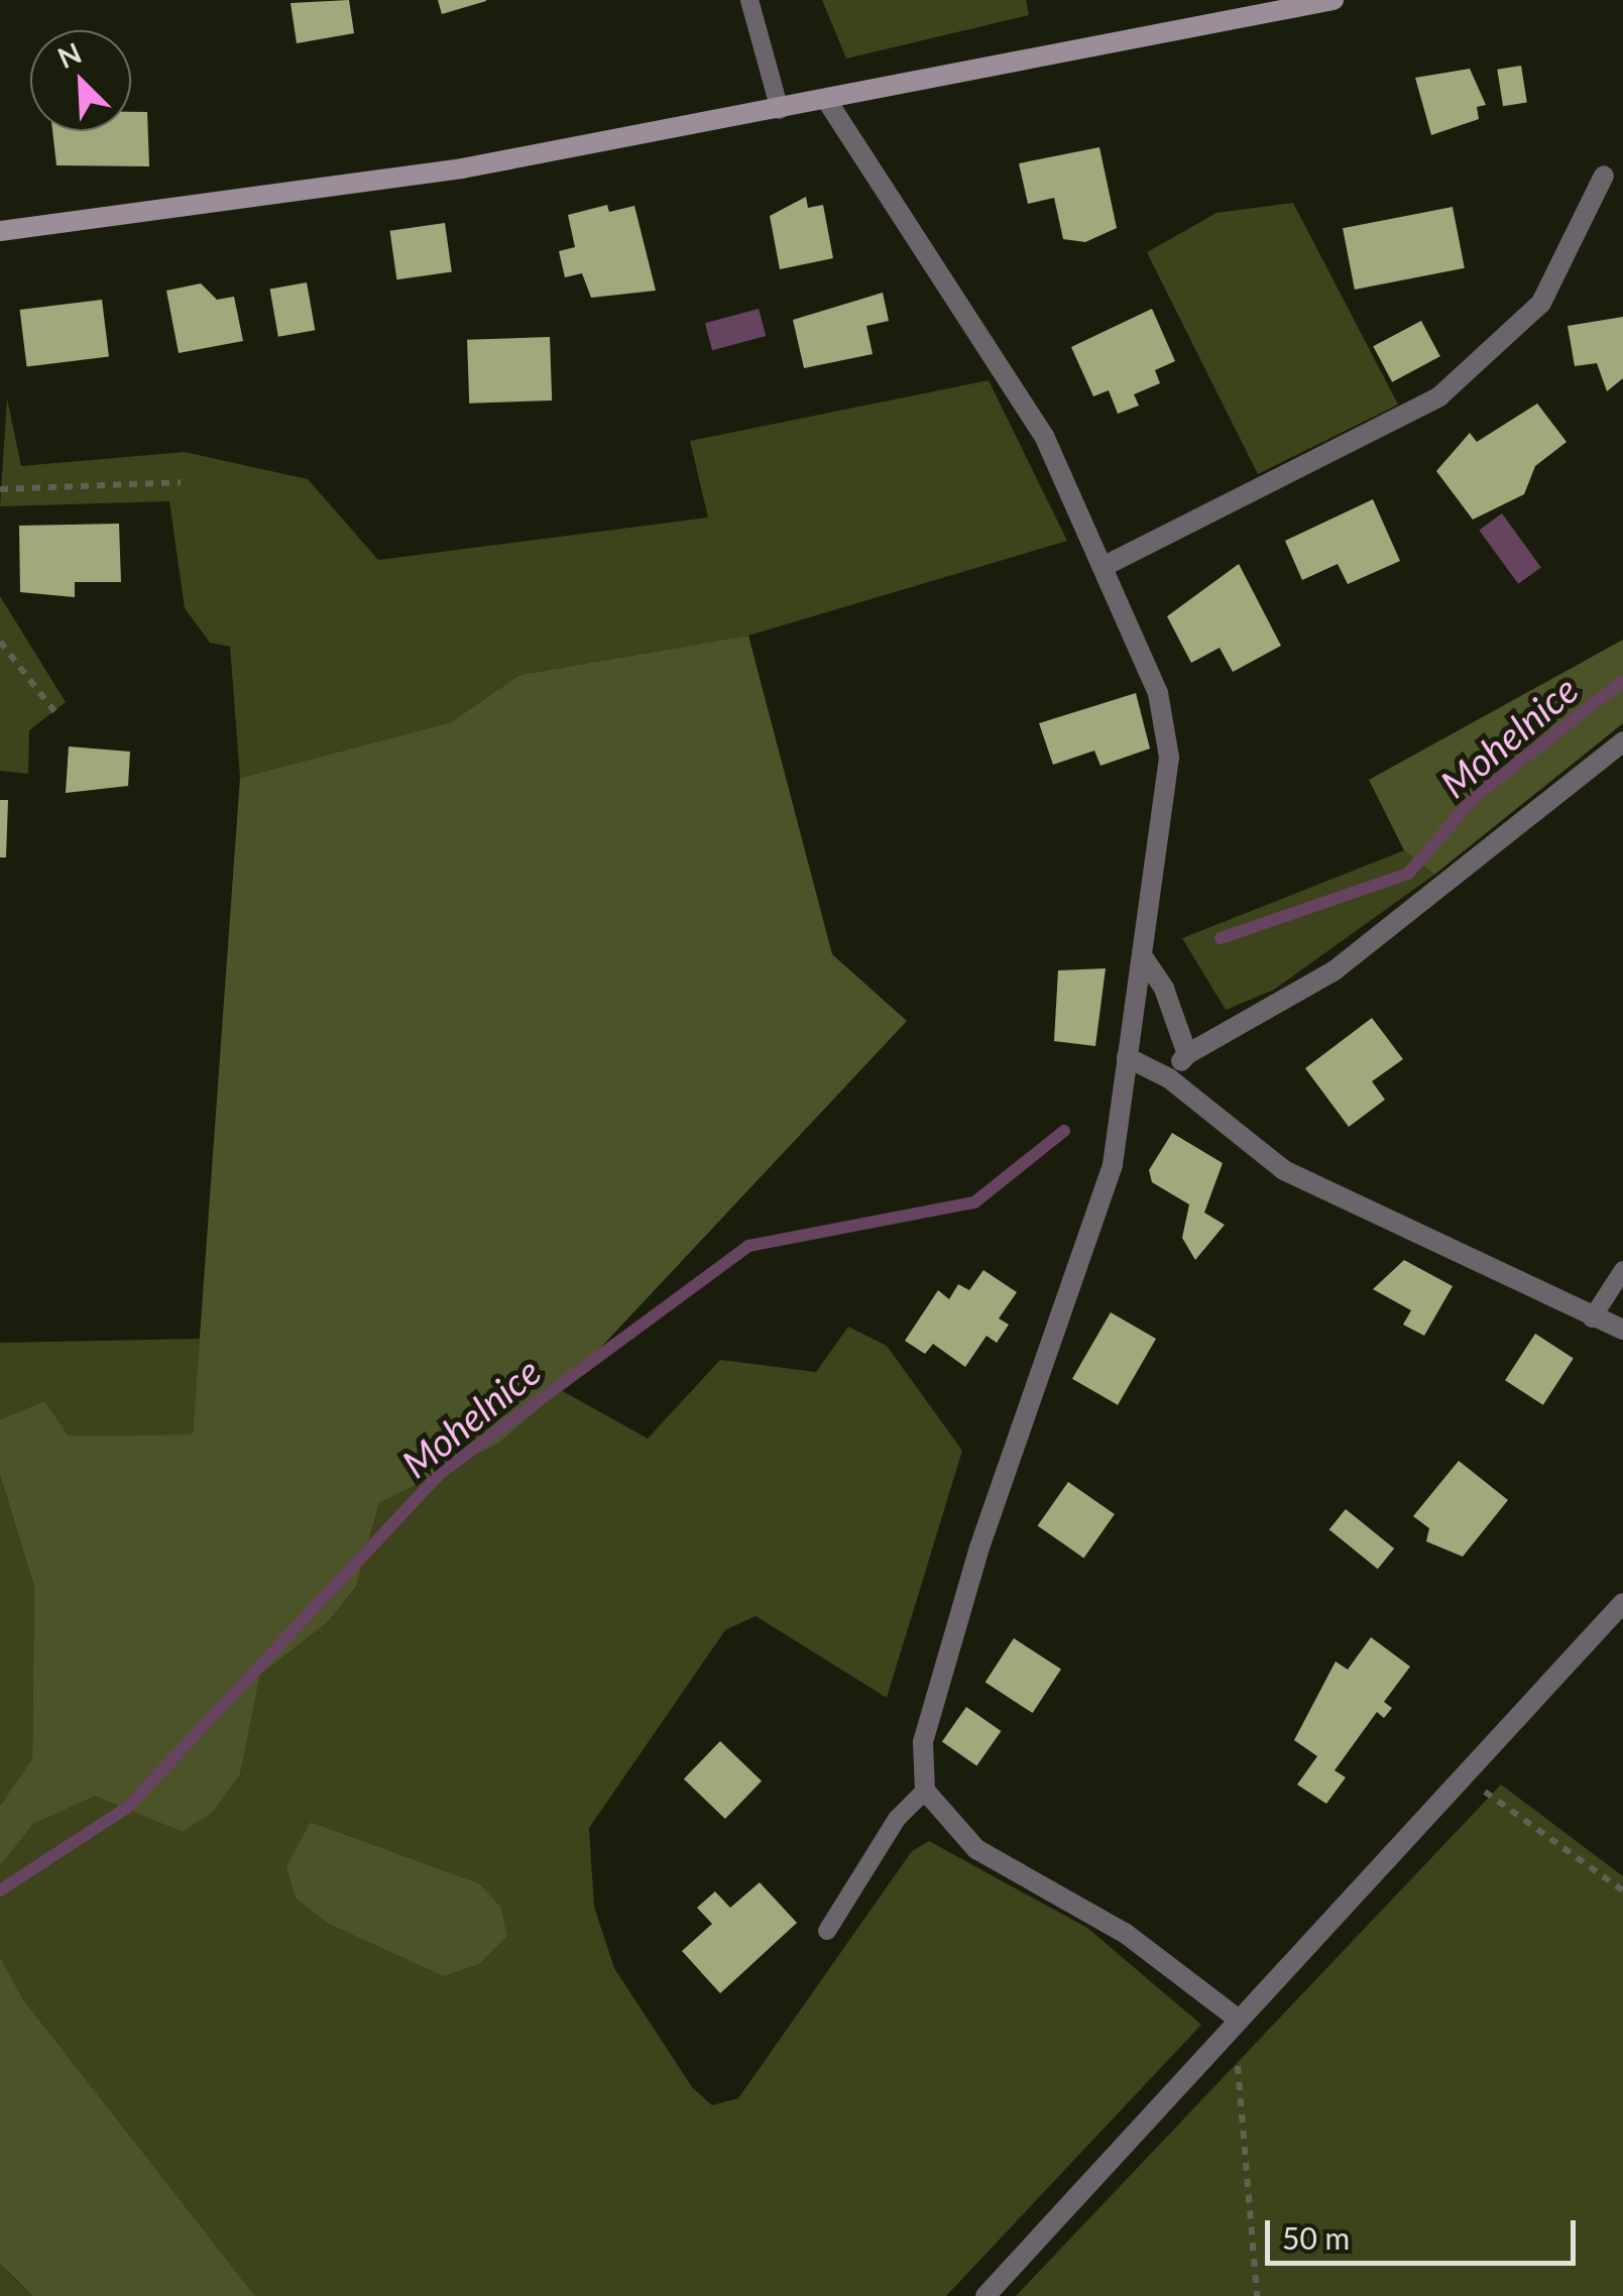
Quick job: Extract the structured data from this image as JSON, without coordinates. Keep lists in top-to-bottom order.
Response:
{
  "water": ["Mohelnice"],
  "scale_bar": "50 m",
  "north": "top left"
}
